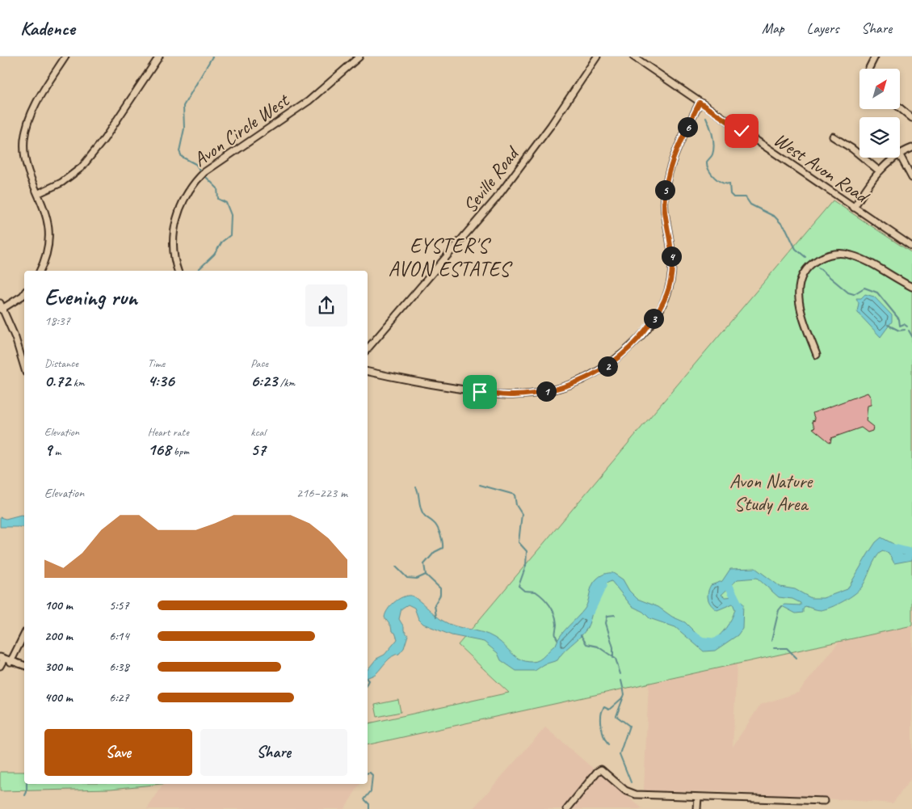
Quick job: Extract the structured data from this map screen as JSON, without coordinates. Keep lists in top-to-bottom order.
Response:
{
  "streets": {
    "street": ["Avon Circle West", "West Avon Road", "Seville Road"]
  },
  "districts": ["EYSTER'S AVON ESTATES"],
  "parks": ["Avon Nature Study Area"],
  "north": "top right",
  "page": {
    "header": "Kadence",
    "nav": ["Map", "Layers", "Share"],
    "pins": [
      "6",
      "5",
      "4",
      "3",
      "2",
      "1"
    ],
    "heading": ["Evening run", "18:37"],
    "stats": [
      ["Distance", "0.72 km"],
      ["Time", "4:36"],
      ["Pace", "6:23 /km"],
      ["Elevation", "9 m"],
      ["Heart rate", "168 bpm"],
      ["kcal", "57"]
    ],
    "chart": ["Elevation", "216–223 m"],
    "list": [
      {
        "name": "100 m",
        "note": "5:57"
      },
      {
        "name": "200 m",
        "note": "6:14"
      },
      {
        "name": "300 m",
        "note": "6:38"
      },
      {
        "name": "400 m",
        "note": "6:27"
      }
    ],
    "buttons": ["Save", "Share"]
  }
}
